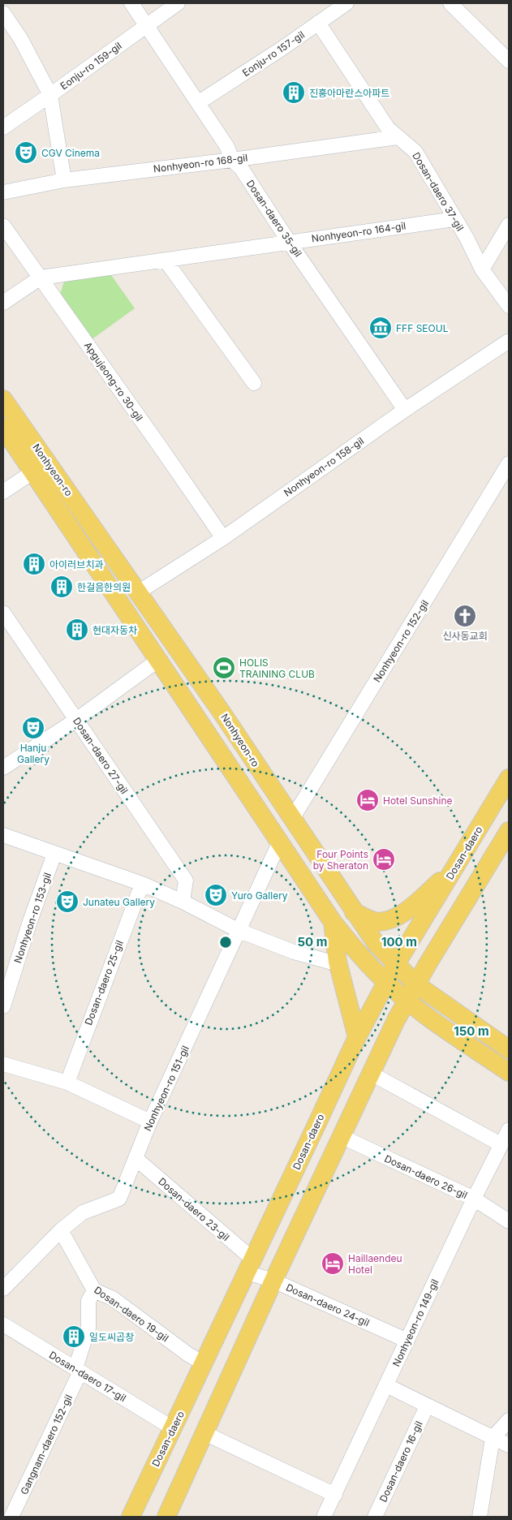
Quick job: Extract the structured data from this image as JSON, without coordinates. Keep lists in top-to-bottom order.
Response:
{
  "streets": {
    "main road": ["Nonhyeon-ro", "Dosan-daero"],
    "street": [
      "Eonju-ro 157-gil",
      "Eonju-ro 159-gil",
      "Nonhyeon-ro 168-gil",
      "Dosan-daero 37-gil",
      "Dosan-daero 35-gil",
      "Nonhyeon-ro 164-gil",
      "Apgujeong-ro 30-gil",
      "Nonhyeon-ro 158-gil",
      "Nonhyeon-ro 152-gil",
      "Dosan-daero 27-gil",
      "Nonhyeon-ro 153-gil",
      "Dosan-daero 25-gil",
      "Nonhyeon-ro 151-gil",
      "Dosan-daero 26-gil",
      "Dosan-daero 23-gil",
      "Dosan-daero 24-gil",
      "Dosan-daero 19-gil",
      "Nonhyeon-ro 149-gil",
      "Dosan-daero 17-gil",
      "Gangnam-daero 152-gil",
      "Dosan-daero 16-gil"
    ]
  },
  "crossings": [
    ["Eonju-ro 157-gil", "Dosan-daero 37-gil"],
    ["Eonju-ro 157-gil", "Dosan-daero 35-gil"],
    ["Eonju-ro 159-gil", "Dosan-daero 35-gil"],
    ["Nonhyeon-ro 168-gil", "Dosan-daero 37-gil"],
    ["Nonhyeon-ro 168-gil", "Dosan-daero 35-gil"],
    ["Dosan-daero 37-gil", "Nonhyeon-ro 164-gil"],
    ["Dosan-daero 35-gil", "Nonhyeon-ro 164-gil"],
    ["Dosan-daero 35-gil", "Nonhyeon-ro 158-gil"],
    ["Nonhyeon-ro 164-gil", "Apgujeong-ro 30-gil"],
    ["Apgujeong-ro 30-gil", "Nonhyeon-ro 158-gil"],
    ["Nonhyeon-ro 158-gil", "Nonhyeon-ro"],
    ["Nonhyeon-ro", "Nonhyeon-ro 152-gil"],
    ["Nonhyeon-ro", "Dosan-daero"],
    ["Nonhyeon-ro", "Nonhyeon-ro 151-gil"],
    ["Dosan-daero", "Dosan-daero 23-gil"],
    ["Dosan-daero", "Dosan-daero 24-gil"],
    ["Dosan-daero", "Dosan-daero 19-gil"],
    ["Dosan-daero", "Dosan-daero 17-gil"],
    ["Nonhyeon-ro 151-gil", "Dosan-daero 23-gil"],
    ["Nonhyeon-ro 151-gil", "Dosan-daero 19-gil"],
    ["Dosan-daero 26-gil", "Nonhyeon-ro 149-gil"],
    ["Dosan-daero 23-gil", "Dosan-daero 24-gil"],
    ["Dosan-daero 24-gil", "Nonhyeon-ro 149-gil"],
    ["Dosan-daero 19-gil", "Gangnam-daero 152-gil"],
    ["Dosan-daero 17-gil", "Gangnam-daero 152-gil"]
  ],
  "places": {
    "building": [
      "진흥아마란스아파트",
      "아이러브치과",
      "한걸음한의원",
      "현대자동차",
      "일도씨곱창"
    ],
    "theatre": [
      "CGV Cinema",
      "Hanju Gallery",
      "Yuro Gallery",
      "Junateu Gallery"
    ],
    "museum": ["FFF SEOUL"],
    "church": ["신사동교회"],
    "sports": ["HOLIS TRAINING CLUB"],
    "hotel": ["Hotel Sunshine", "Four Points by Sheraton", "Haillaendeu Hotel"]
  },
  "rings": ["50 m", "100 m", "150 m"]
}
